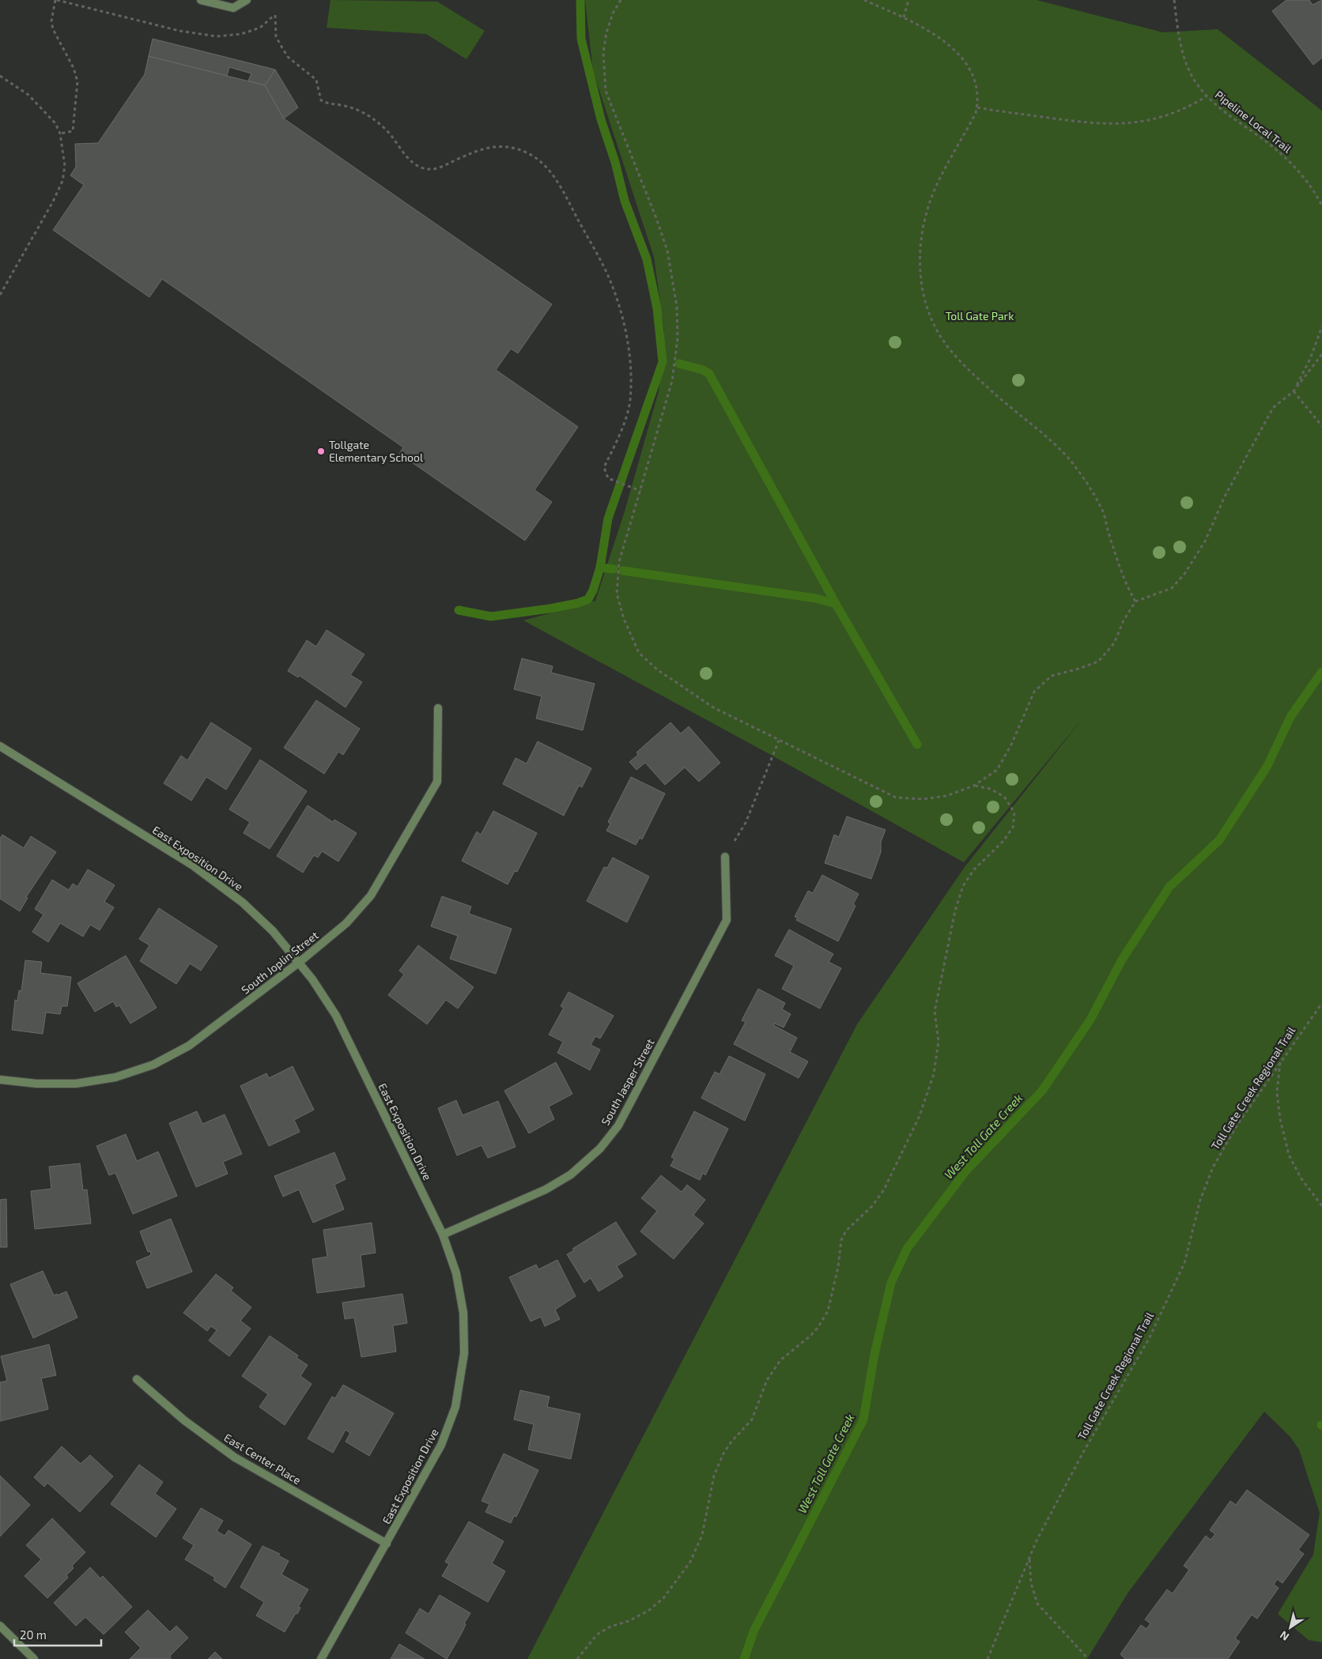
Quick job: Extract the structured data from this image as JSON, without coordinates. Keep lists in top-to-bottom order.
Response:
{
  "streets": {
    "street": [
      "East Exposition Drive",
      "South Joplin Street",
      "South Jasper Street",
      "East Center Place"
    ],
    "path": ["Pipeline Local Trail", "Toll Gate Creek Regional Trail"]
  },
  "crossings": [
    ["East Exposition Drive", "South Joplin Street"],
    ["East Exposition Drive", "South Jasper Street"],
    ["East Exposition Drive", "East Center Place"]
  ],
  "water": ["West Toll Gate Creek"],
  "parks": ["Toll Gate Park"],
  "places": ["Tollgate Elementary School"],
  "scale_bar": "20 m",
  "north": "bottom left"
}
